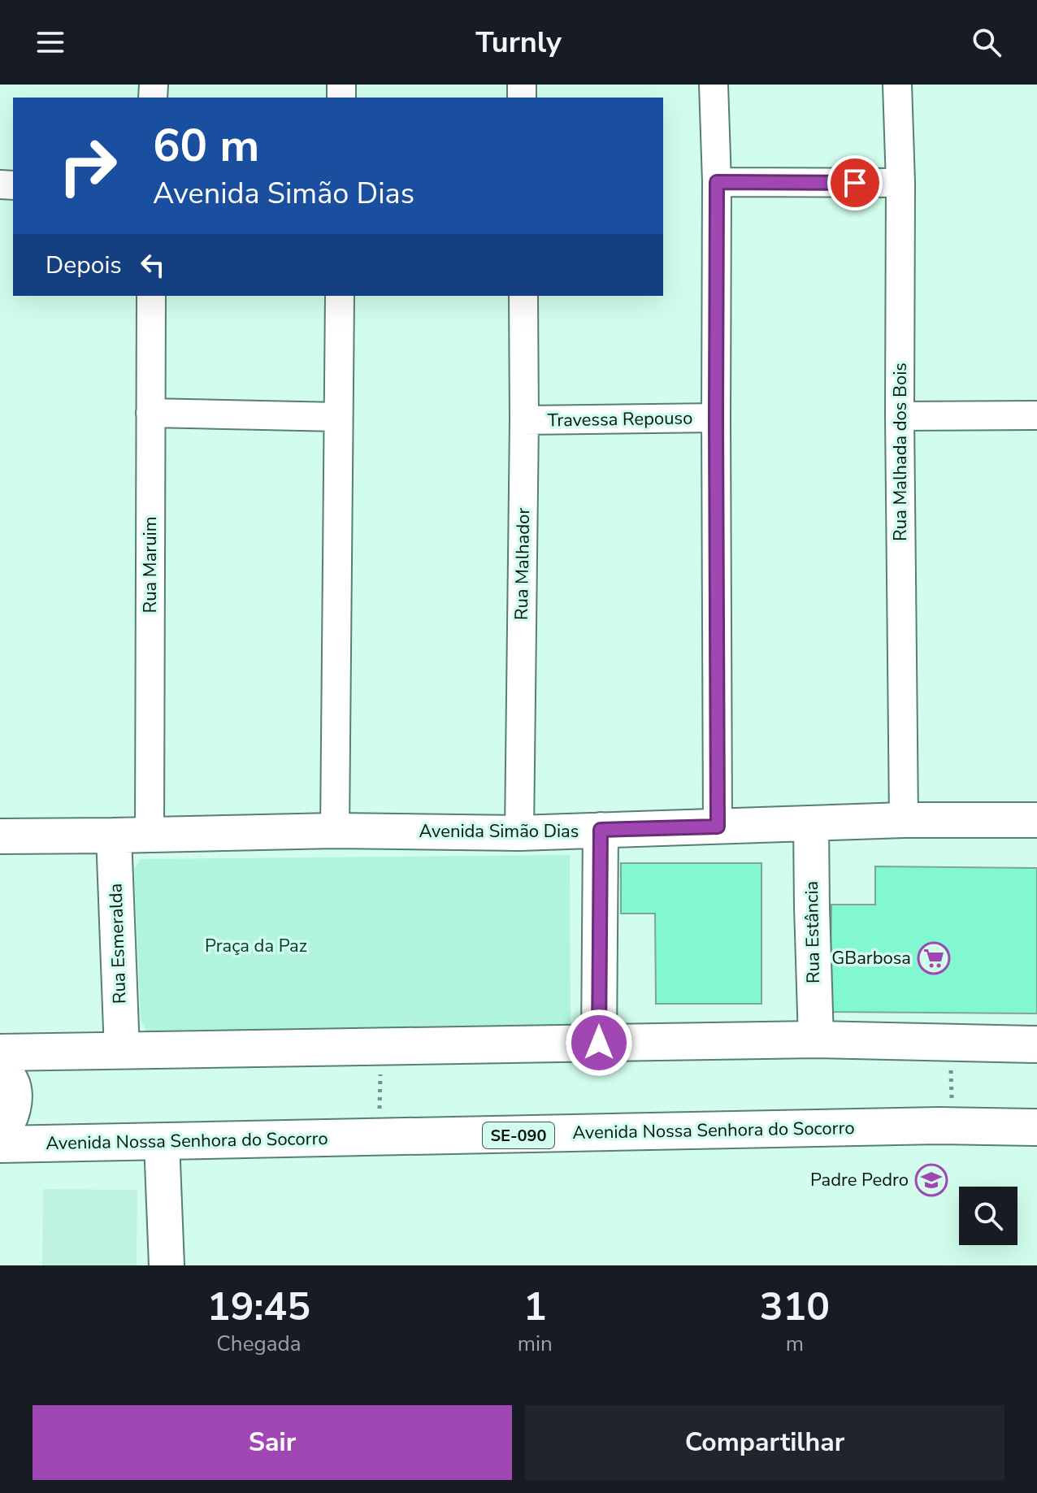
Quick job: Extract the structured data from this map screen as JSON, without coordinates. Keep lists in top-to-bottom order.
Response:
{
  "streets": {
    "main road": ["Avenida Nossa Senhora do Socorro", "SE-090"],
    "street": [
      "Travessa Repouso",
      "Rua Malhada dos Bois",
      "Rua Malhador",
      "Rua Maruim",
      "Avenida Simão Dias",
      "Rua Estância",
      "Rua Esmeralda"
    ]
  },
  "crossings": [
    ["Travessa Repouso", "Rua Malhador"],
    ["Rua Malhada dos Bois", "Avenida Simão Dias"],
    ["Rua Malhador", "Avenida Simão Dias"],
    ["Rua Maruim", "Avenida Simão Dias"],
    ["Avenida Simão Dias", "Rua Estância"],
    ["Avenida Simão Dias", "Rua Esmeralda"]
  ],
  "parks": ["Praça da Paz"],
  "places": {
    "supermarket": ["GBarbosa"],
    "school or university": ["Padre Pedro"]
  },
  "page": {
    "header": "Turnly",
    "turn": ["60 m", "Avenida Simão Dias"],
    "then": "Depois",
    "eta": [
      "19:45",
      "Chegada",
      "1",
      "min",
      "310",
      "m"
    ],
    "buttons": ["Sair", "Compartilhar"]
  }
}
